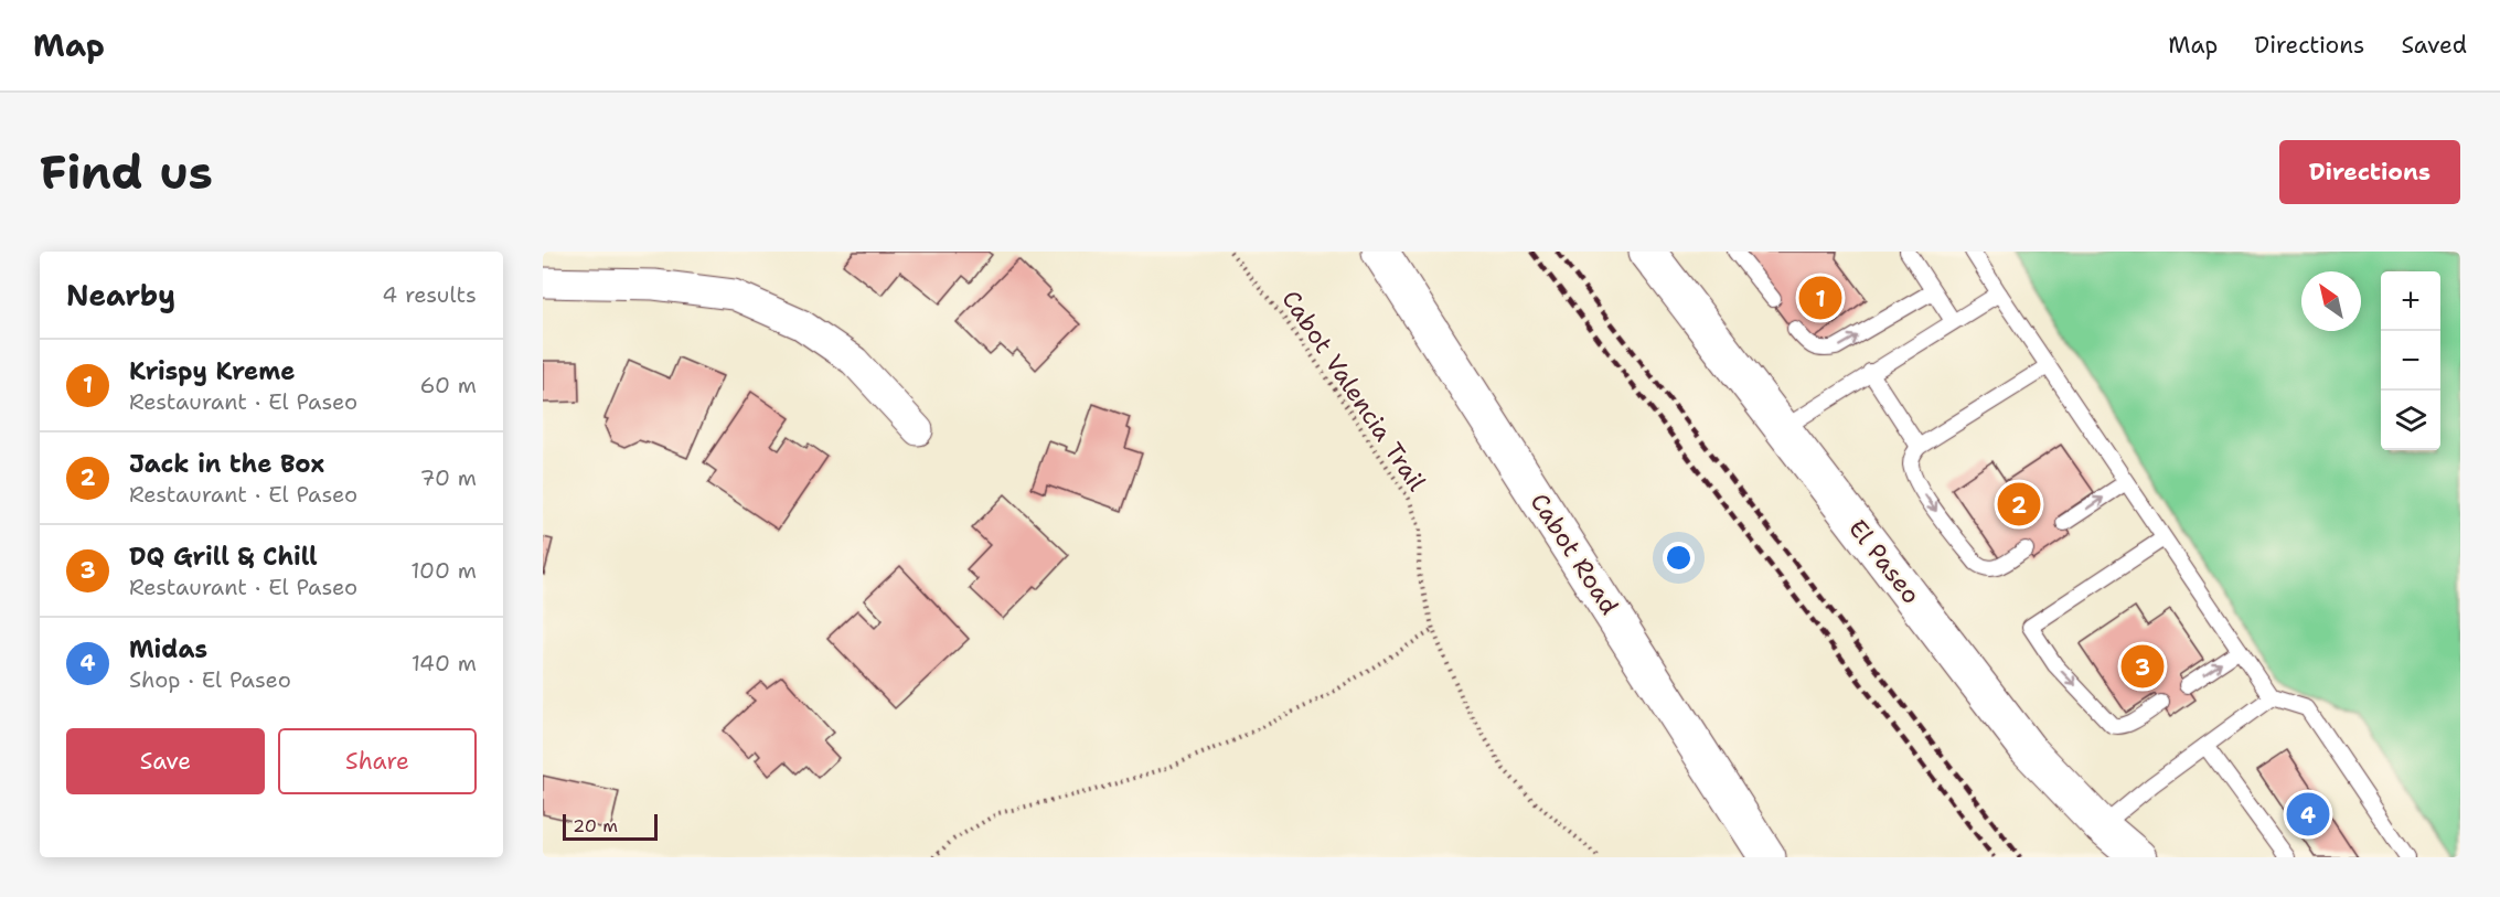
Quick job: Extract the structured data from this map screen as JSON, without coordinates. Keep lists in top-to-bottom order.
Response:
{
  "streets": {
    "street": ["Cabot Road", "El Paseo"],
    "path": ["Cabot Valencia Trail"]
  },
  "scale_bar": "20 m",
  "north": "top left",
  "page": {
    "header": "Map",
    "nav": ["Map", "Directions", "Saved"],
    "buttons": [
      "Directions",
      ["Save", "Share"]
    ],
    "title": "Find us",
    "heading": ["Nearby", "4 results"],
    "map_buttons": ["+", "−"],
    "pins": [
      "1",
      "2",
      "3",
      "4"
    ],
    "list": [
      {
        "mark": "1",
        "name": "Krispy Kreme",
        "note": "Restaurant · El Paseo",
        "value": "60 m"
      },
      {
        "mark": "2",
        "name": "Jack in the Box",
        "note": "Restaurant · El Paseo",
        "value": "70 m"
      },
      {
        "mark": "3",
        "name": "DQ Grill & Chill",
        "note": "Restaurant · El Paseo",
        "value": "100 m"
      },
      {
        "mark": "4",
        "name": "Midas",
        "note": "Shop · El Paseo",
        "value": "140 m"
      }
    ],
    "scale": "20 m"
  }
}
